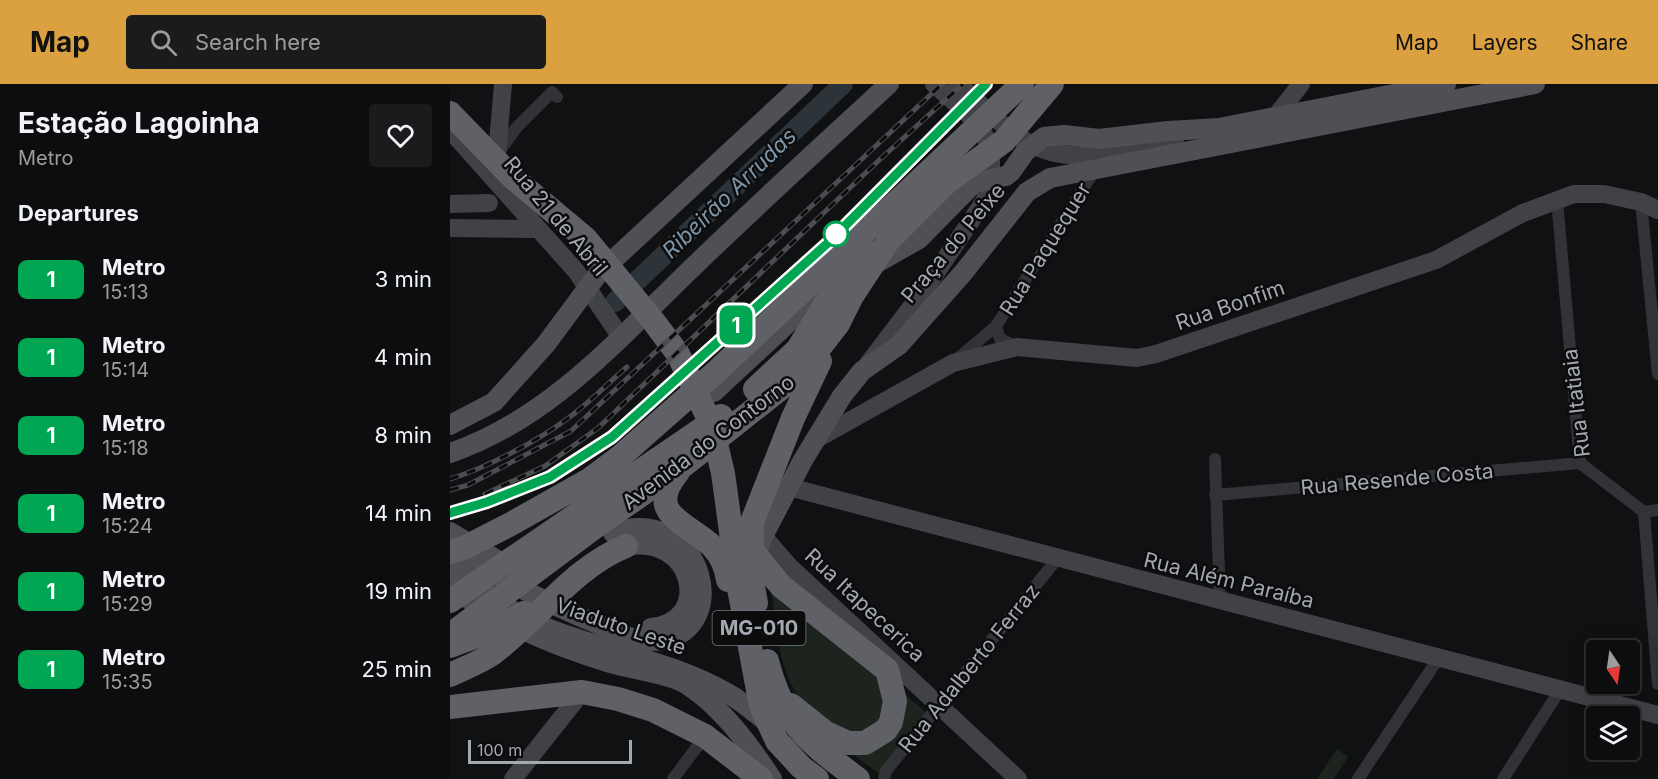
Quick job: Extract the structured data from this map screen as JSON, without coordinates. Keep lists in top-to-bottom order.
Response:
{
  "streets": {
    "highway": ["Avenida do Contorno", "MG-010"],
    "main road": ["Praça do Peixe", "Viaduto Leste"],
    "street": [
      "Rua 21 de Abril",
      "Rua Paquequer",
      "Rua Bonfim",
      "Rua Itatiaia",
      "Rua Resende Costa",
      "Rua Além Paraíba",
      "Rua Itapecerica",
      "Rua Adalberto Ferraz"
    ]
  },
  "crossings": [
    ["Praça do Peixe", "Rua Paquequer"],
    ["Praça do Peixe", "Rua Bonfim"],
    ["Praça do Peixe", "Rua Além Paraíba"],
    ["Praça do Peixe", "Rua Itapecerica"],
    ["Praça do Peixe", "MG-010"],
    ["Rua Paquequer", "Rua Bonfim"],
    ["Rua Bonfim", "Rua Itatiaia"],
    ["Rua Itatiaia", "Rua Resende Costa"],
    ["Avenida do Contorno", "Viaduto Leste"],
    ["Rua Além Paraíba", "Rua Adalberto Ferraz"],
    ["Rua Itapecerica", "Rua Adalberto Ferraz"]
  ],
  "water": ["Ribeirão Arrudas"],
  "lines": ["metro line 1"],
  "scale_bar": "100 m",
  "north": "bottom",
  "page": {
    "header": "Map",
    "search": "Search here",
    "nav": ["Map", "Layers", "Share"],
    "heading": [
      ["Estação Lagoinha", "Metro"],
      "Departures"
    ],
    "on_map": "1",
    "list": [
      {
        "mark": "1",
        "name": "Metro",
        "note": "15:13",
        "value": "3 min"
      },
      {
        "mark": "1",
        "name": "Metro",
        "note": "15:14",
        "value": "4 min"
      },
      {
        "mark": "1",
        "name": "Metro",
        "note": "15:18",
        "value": "8 min"
      },
      {
        "mark": "1",
        "name": "Metro",
        "note": "15:24",
        "value": "14 min"
      },
      {
        "mark": "1",
        "name": "Metro",
        "note": "15:29",
        "value": "19 min"
      },
      {
        "mark": "1",
        "name": "Metro",
        "note": "15:35",
        "value": "25 min"
      }
    ],
    "scale": "100 m"
  }
}
